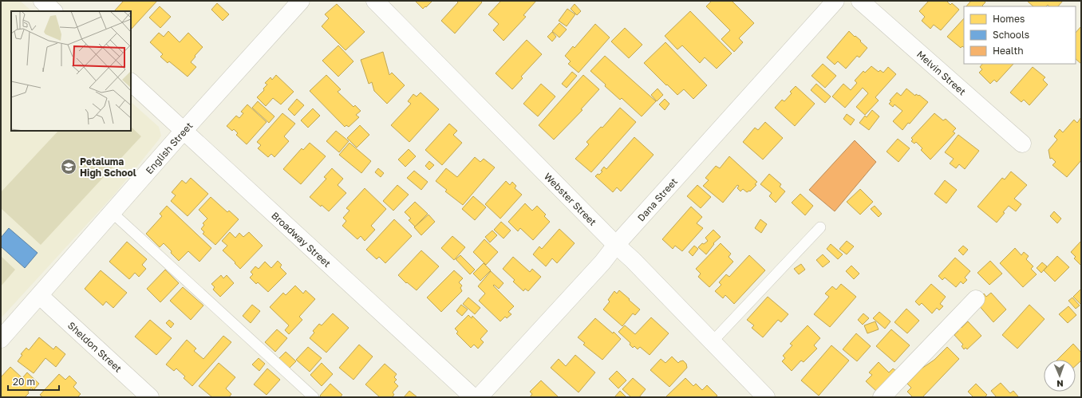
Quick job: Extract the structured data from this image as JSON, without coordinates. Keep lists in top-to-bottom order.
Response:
{
  "streets": {
    "street": [
      "Melvin Street",
      "English Street",
      "Webster Street",
      "Dana Street",
      "Broadway Street",
      "Sheldon Street"
    ]
  },
  "crossings": [
    ["English Street", "Broadway Street"],
    ["English Street", "Sheldon Street"],
    ["Webster Street", "Dana Street"]
  ],
  "places": {
    "school or university": ["Petaluma High School"]
  },
  "legend": ["Homes", "Schools", "Health"],
  "scale_bar": "20 m",
  "north": "bottom"
}
